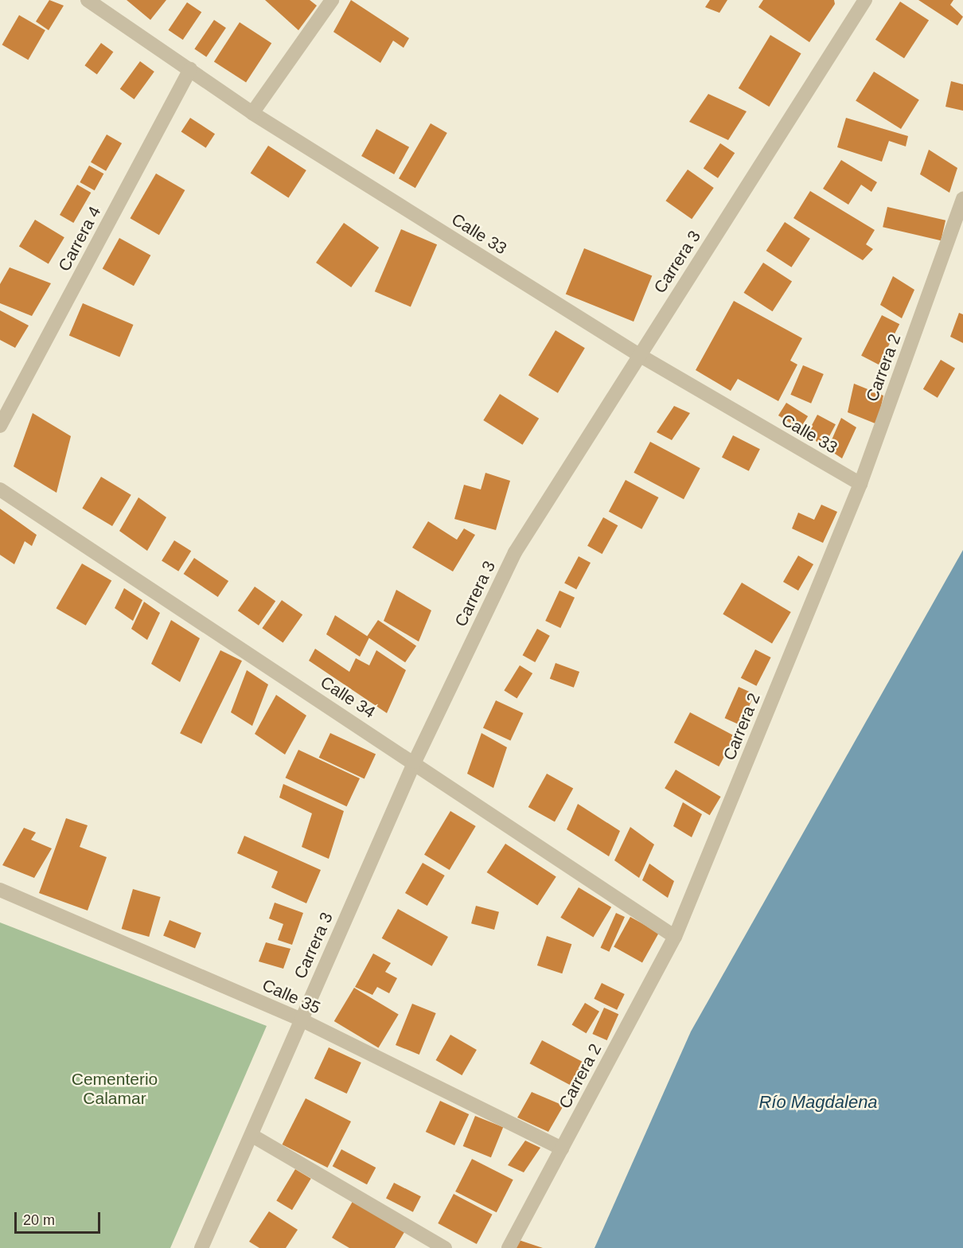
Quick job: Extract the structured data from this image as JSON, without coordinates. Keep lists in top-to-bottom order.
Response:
{
  "streets": {
    "street": [
      "Calle 33",
      "Carrera 4",
      "Carrera 3",
      "Carrera 2",
      "Calle 34",
      "Calle 35"
    ]
  },
  "crossings": [
    ["Calle 33", "Carrera 4"],
    ["Calle 33", "Carrera 3"],
    ["Calle 33", "Carrera 2"],
    ["Carrera 3", "Calle 34"],
    ["Carrera 3", "Calle 35"],
    ["Carrera 2", "Calle 34"],
    ["Carrera 2", "Calle 35"]
  ],
  "water": ["Río Magdalena"],
  "parks": ["Cementerio Calamar"],
  "scale_bar": "20 m"
}
